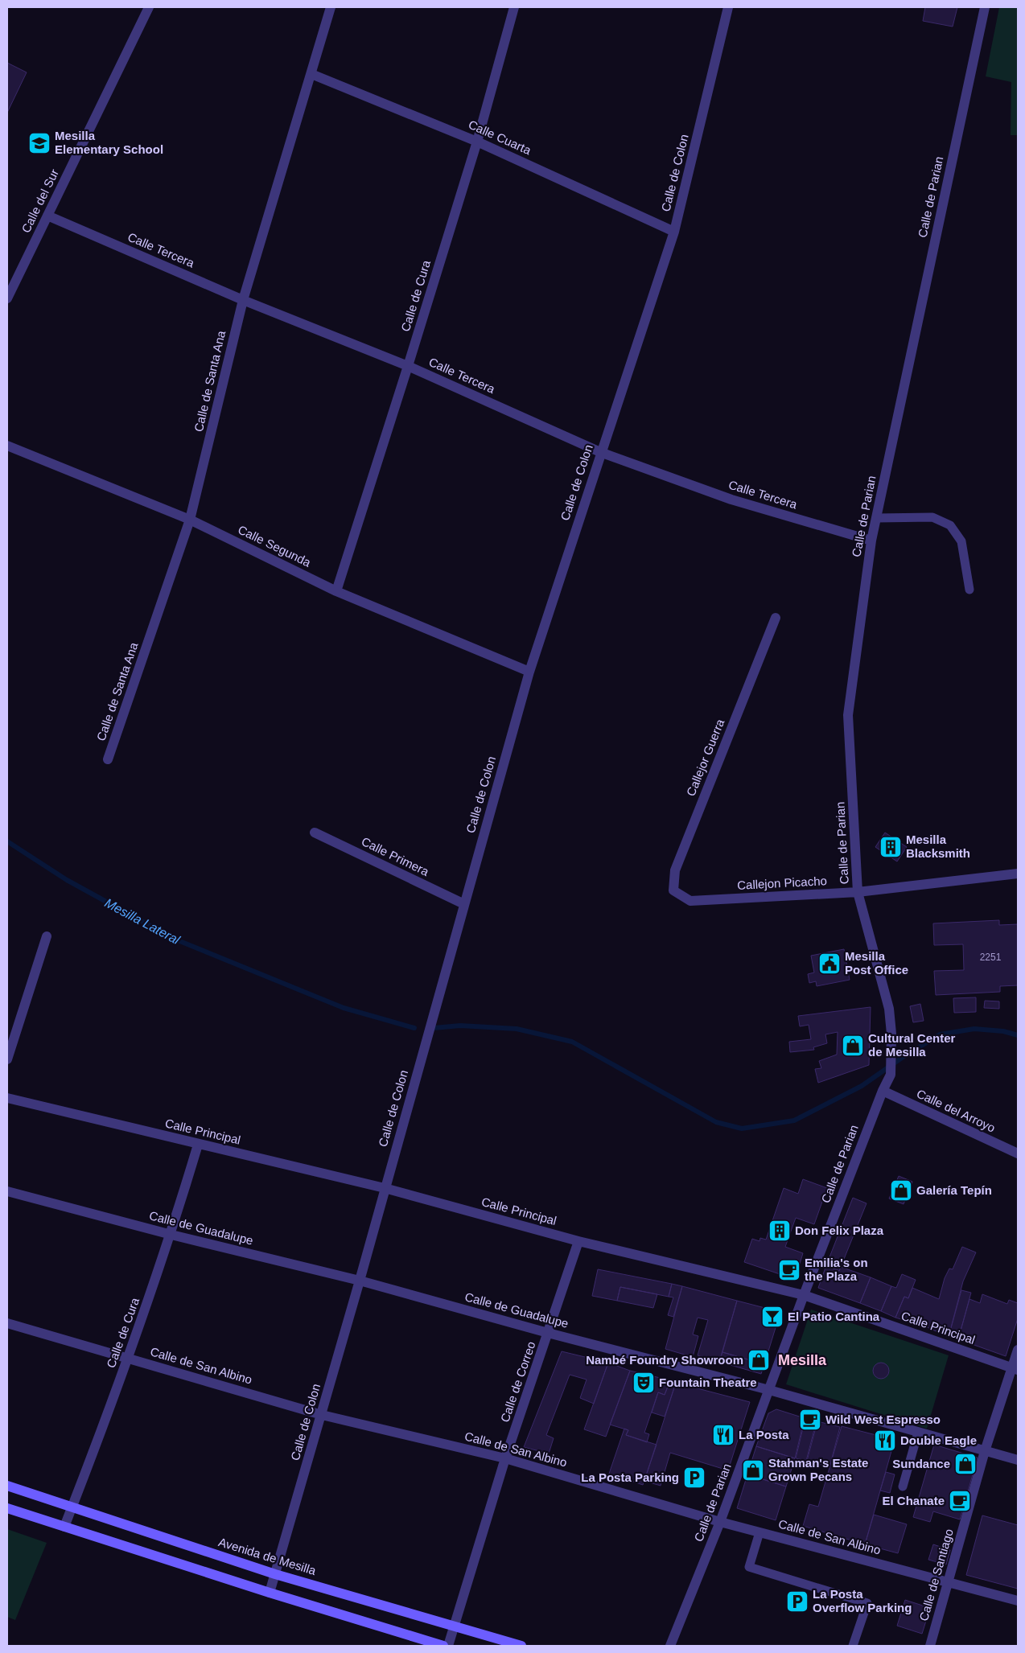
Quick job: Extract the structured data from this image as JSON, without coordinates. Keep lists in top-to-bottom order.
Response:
{
  "streets": {
    "main road": ["Avenida de Mesilla"],
    "street": [
      "Calle Cuarta",
      "Calle de Colon",
      "Calle de Parian",
      "Calle del Sur",
      "Calle Tercera",
      "Calle de Cura",
      "Calle de Santa Ana",
      "Calle Segunda",
      "Callejor Guerra",
      "Calle Primera",
      "Callejon Picacho",
      "Calle del Arroyo",
      "Calle Principal",
      "Calle de Guadalupe",
      "Calle de San Albino",
      "Calle de Correo",
      "Calle de Santiago"
    ]
  },
  "crossings": [
    ["Calle Cuarta", "Calle de Colon"],
    ["Calle Cuarta", "Calle de Cura"],
    ["Calle Cuarta", "Calle de Santa Ana"],
    ["Calle de Colon", "Calle Tercera"],
    ["Calle de Colon", "Calle Segunda"],
    ["Calle de Colon", "Calle Primera"],
    ["Calle de Colon", "Calle Principal"],
    ["Calle de Colon", "Calle de Guadalupe"],
    ["Calle de Colon", "Calle de San Albino"],
    ["Calle de Colon", "Avenida de Mesilla"],
    ["Calle de Parian", "Calle Tercera"],
    ["Calle de Parian", "Callejon Picacho"],
    ["Calle de Parian", "Calle del Arroyo"],
    ["Calle de Parian", "Calle Principal"],
    ["Calle de Parian", "Calle de Guadalupe"],
    ["Calle de Parian", "Calle de San Albino"],
    ["Calle del Sur", "Calle Tercera"],
    ["Calle Tercera", "Calle de Cura"],
    ["Calle Tercera", "Calle de Santa Ana"],
    ["Calle de Cura", "Calle Segunda"],
    ["Calle de Cura", "Calle Principal"],
    ["Calle de Cura", "Calle de Guadalupe"],
    ["Calle de Cura", "Calle de San Albino"],
    ["Calle de Cura", "Avenida de Mesilla"],
    ["Calle de Santa Ana", "Calle Segunda"],
    ["Callejor Guerra", "Callejon Picacho"],
    ["Calle Principal", "Calle de Correo"],
    ["Calle Principal", "Calle de Santiago"],
    ["Calle de Guadalupe", "Calle de Correo"],
    ["Calle de Guadalupe", "Calle de Santiago"],
    ["Calle de San Albino", "Calle de Correo"],
    ["Calle de San Albino", "Calle de Santiago"],
    ["Calle de Correo", "Avenida de Mesilla"]
  ],
  "districts": ["Mesilla"],
  "water": ["Mesilla Lateral"],
  "places": {
    "school or university": ["Mesilla Elementary School"],
    "building": ["Mesilla Blacksmith", "Don Felix Plaza"],
    "public building": ["Mesilla Post Office"],
    "shop": [
      "Cultural Center de Mesilla",
      "Galería Tepín",
      "Nambé Foundry Showroom",
      "Sundance",
      "Stahman's Estate Grown Pecans"
    ],
    "cafe": ["Emilia's on the Plaza", "Wild West Espresso", "El Chanate"],
    "bar": ["El Patio Cantina"],
    "theatre": ["Fountain Theatre"],
    "restaurant": ["La Posta", "Double Eagle"],
    "parking": ["La Posta Parking", "La Posta Overflow Parking"]
  },
  "house_numbers": ["2251"]
}
